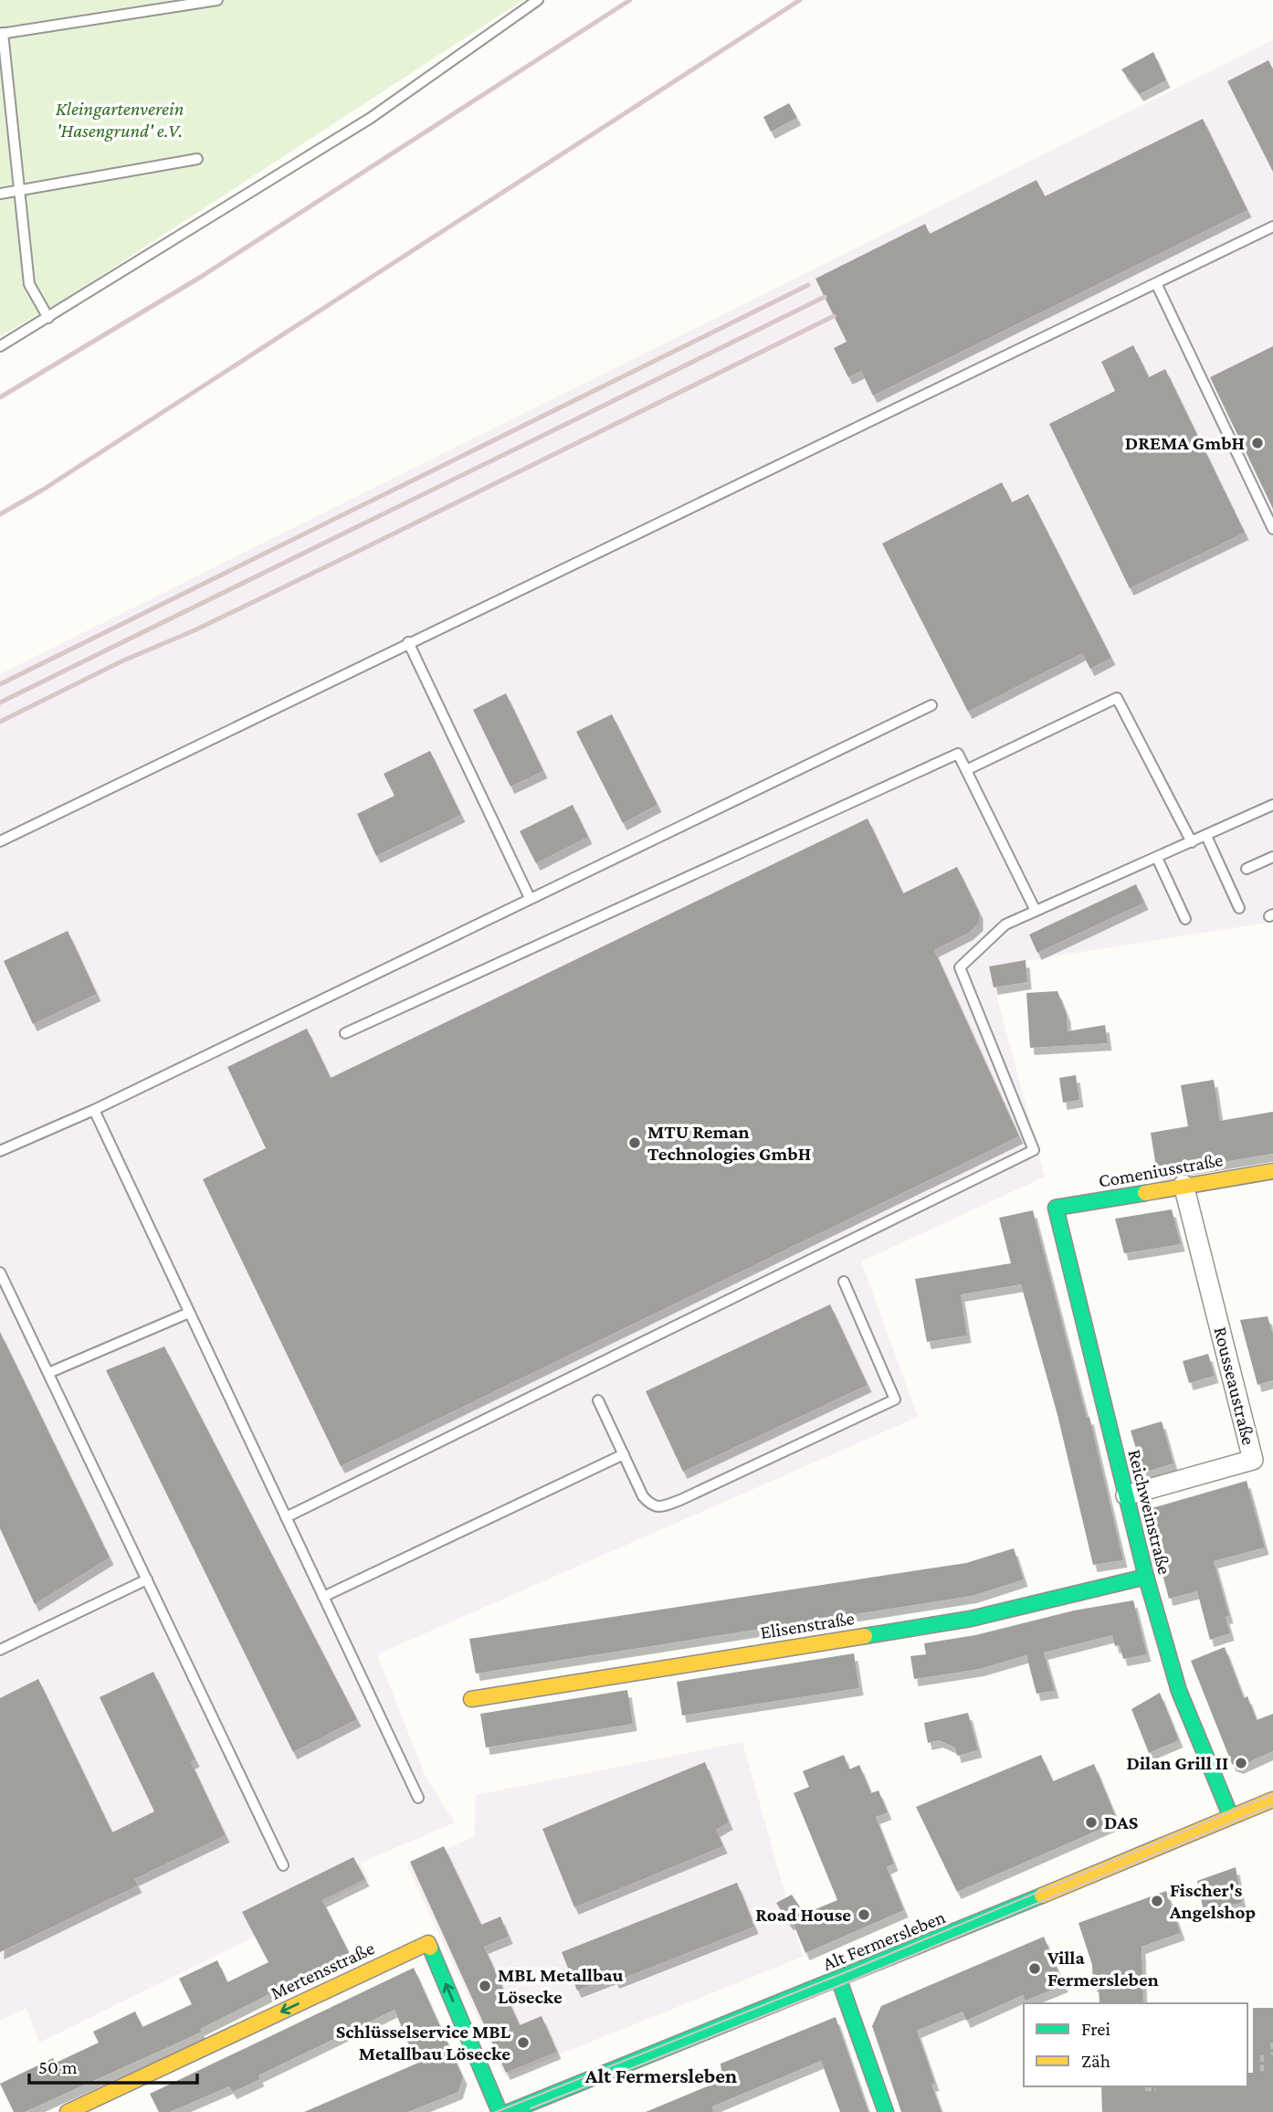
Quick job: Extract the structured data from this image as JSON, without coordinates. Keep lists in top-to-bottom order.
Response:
{
  "streets": {
    "street": [
      "Comeniusstraße",
      "Rousseaustraße",
      "Reichweinstraße",
      "Elisenstraße",
      "Alt Fermersleben",
      "Mertensstraße"
    ]
  },
  "crossings": [
    ["Comeniusstraße", "Rousseaustraße"],
    ["Comeniusstraße", "Reichweinstraße"],
    ["Rousseaustraße", "Reichweinstraße"],
    ["Reichweinstraße", "Elisenstraße"],
    ["Reichweinstraße", "Alt Fermersleben"]
  ],
  "districts": ["Alt Fermersleben"],
  "parks": ["Kleingartenverein 'Hasengrund' e.V."],
  "places": [
    "DREMA GmbH",
    "MTU Reman Technologies GmbH",
    "Dilan Grill II",
    "DAS",
    "Fischer's Angelshop",
    "Road House",
    "Villa Fermersleben",
    "MBL Metallbau Lösecke",
    "Schlüsselservice MBL Metallbau Lösecke"
  ],
  "legend": ["Frei", "Zäh"],
  "scale_bar": "50 m"
}
